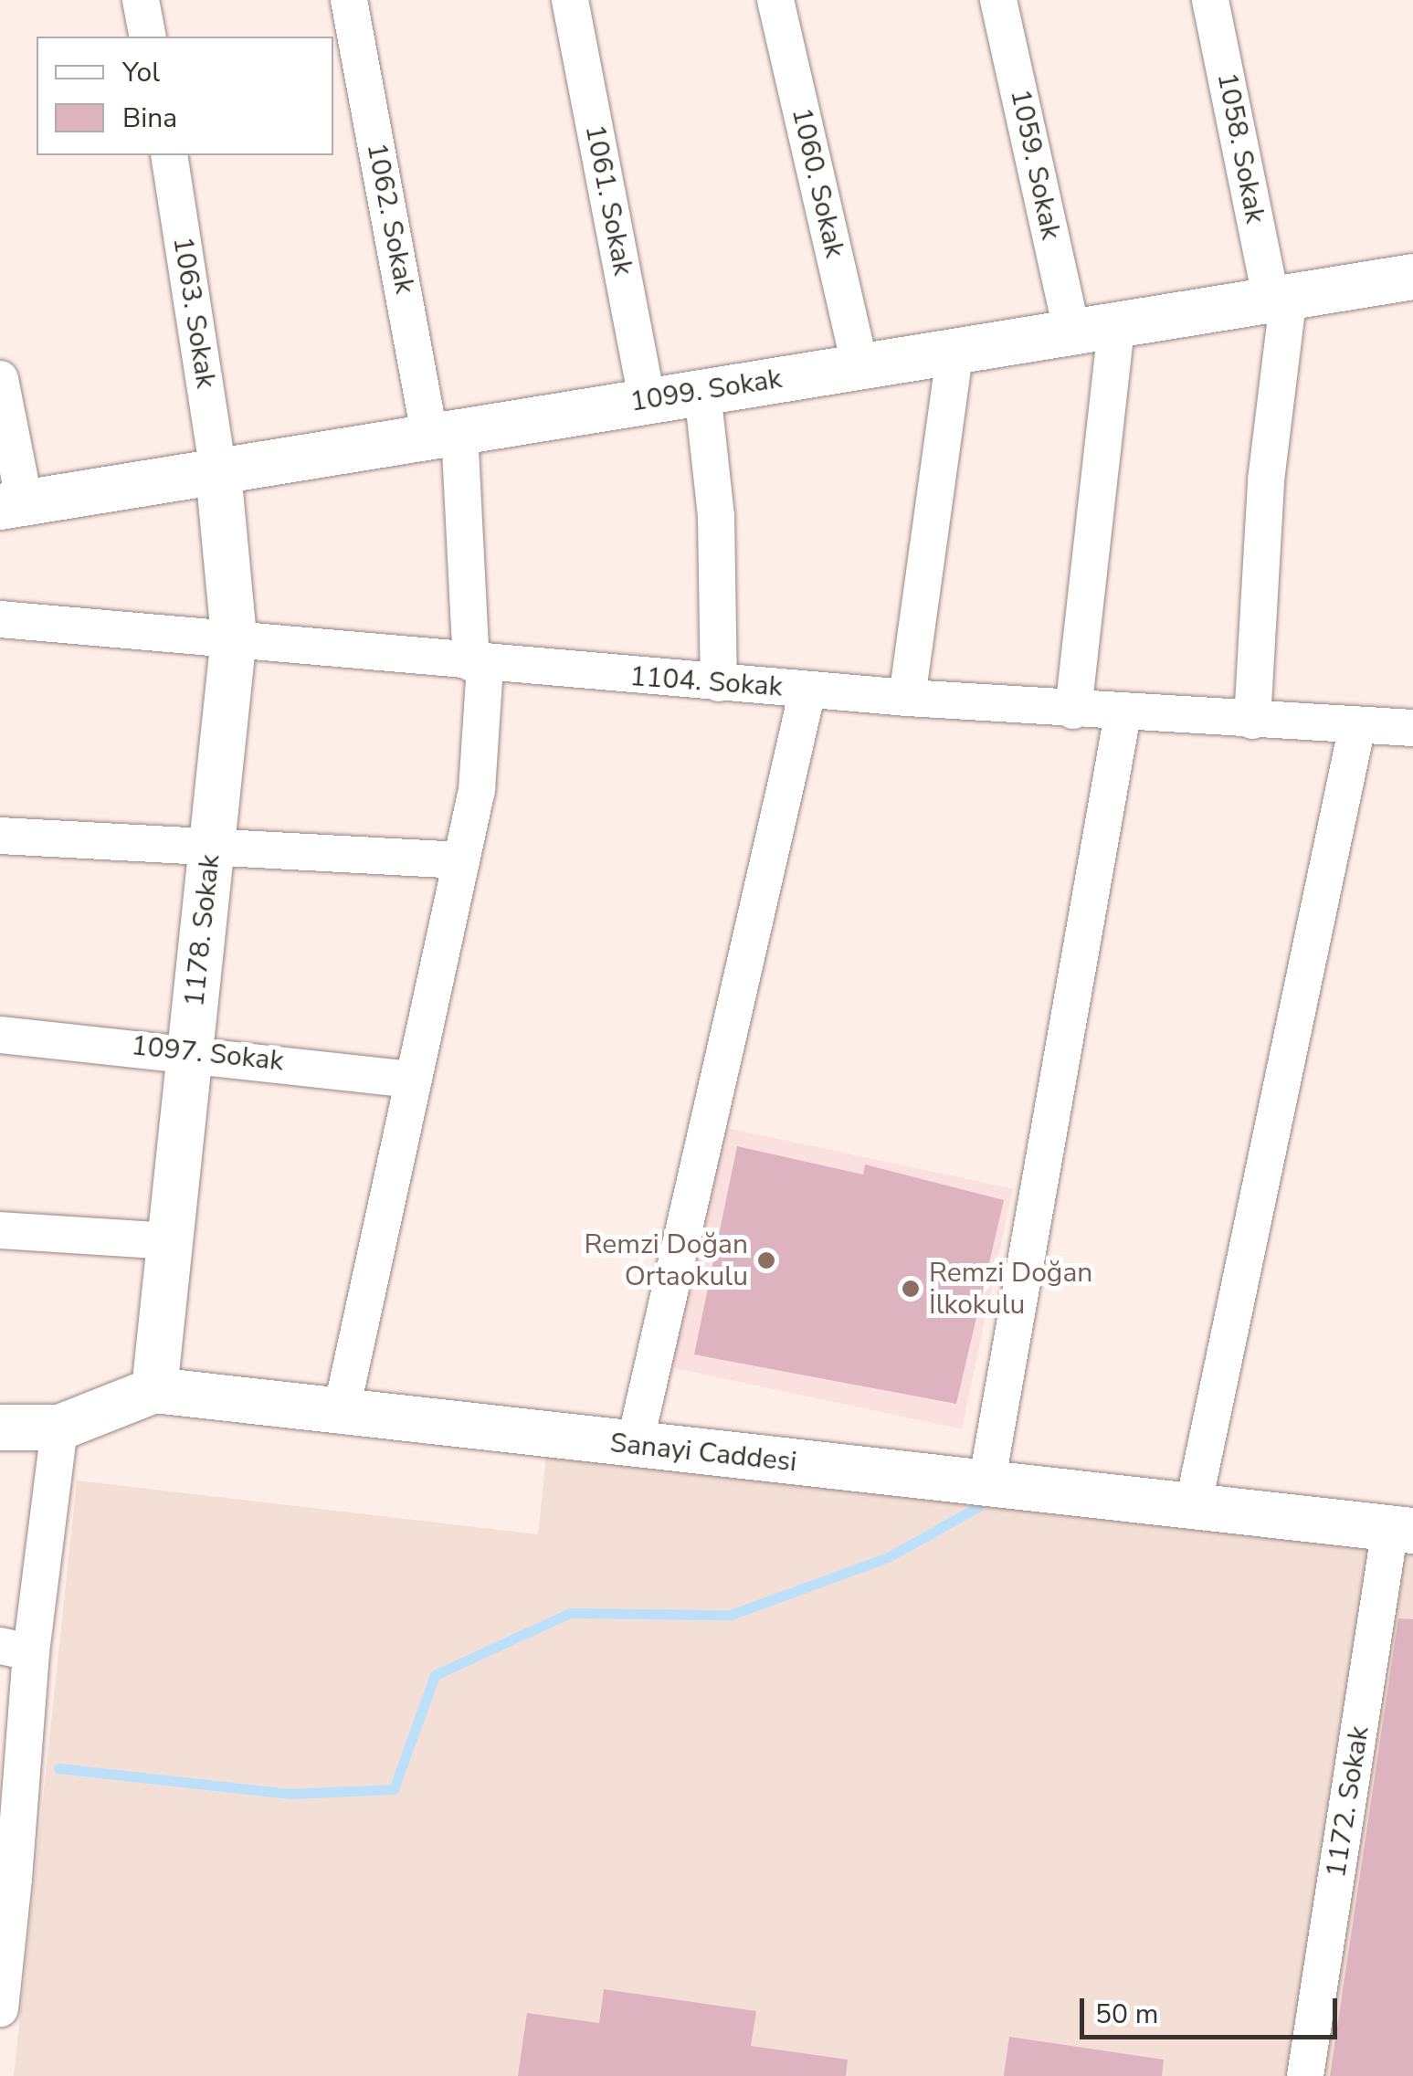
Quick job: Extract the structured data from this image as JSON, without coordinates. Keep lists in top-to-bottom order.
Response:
{
  "streets": {
    "street": [
      "1058. Sokak",
      "1059. Sokak",
      "1060. Sokak",
      "1061. Sokak",
      "1062. Sokak",
      "1063. Sokak",
      "1099. Sokak",
      "1104. Sokak",
      "1178. Sokak",
      "1097. Sokak",
      "Sanayi Caddesi",
      "1172. Sokak"
    ]
  },
  "crossings": [
    ["1058. Sokak", "1099. Sokak"],
    ["1058. Sokak", "1104. Sokak"],
    ["1059. Sokak", "1099. Sokak"],
    ["1060. Sokak", "1099. Sokak"],
    ["1061. Sokak", "1099. Sokak"],
    ["1062. Sokak", "1099. Sokak"],
    ["1062. Sokak", "1104. Sokak"],
    ["1062. Sokak", "1097. Sokak"],
    ["1062. Sokak", "Sanayi Caddesi"],
    ["1063. Sokak", "1099. Sokak"],
    ["1063. Sokak", "1178. Sokak"],
    ["1099. Sokak", "1178. Sokak"],
    ["1104. Sokak", "1178. Sokak"],
    ["1178. Sokak", "1097. Sokak"],
    ["1178. Sokak", "Sanayi Caddesi"],
    ["Sanayi Caddesi", "1172. Sokak"]
  ],
  "places": ["Remzi Doğan Ortaokulu", "Remzi Doğan İlkokulu"],
  "legend": ["Yol", "Bina"],
  "scale_bar": "50 m"
}
